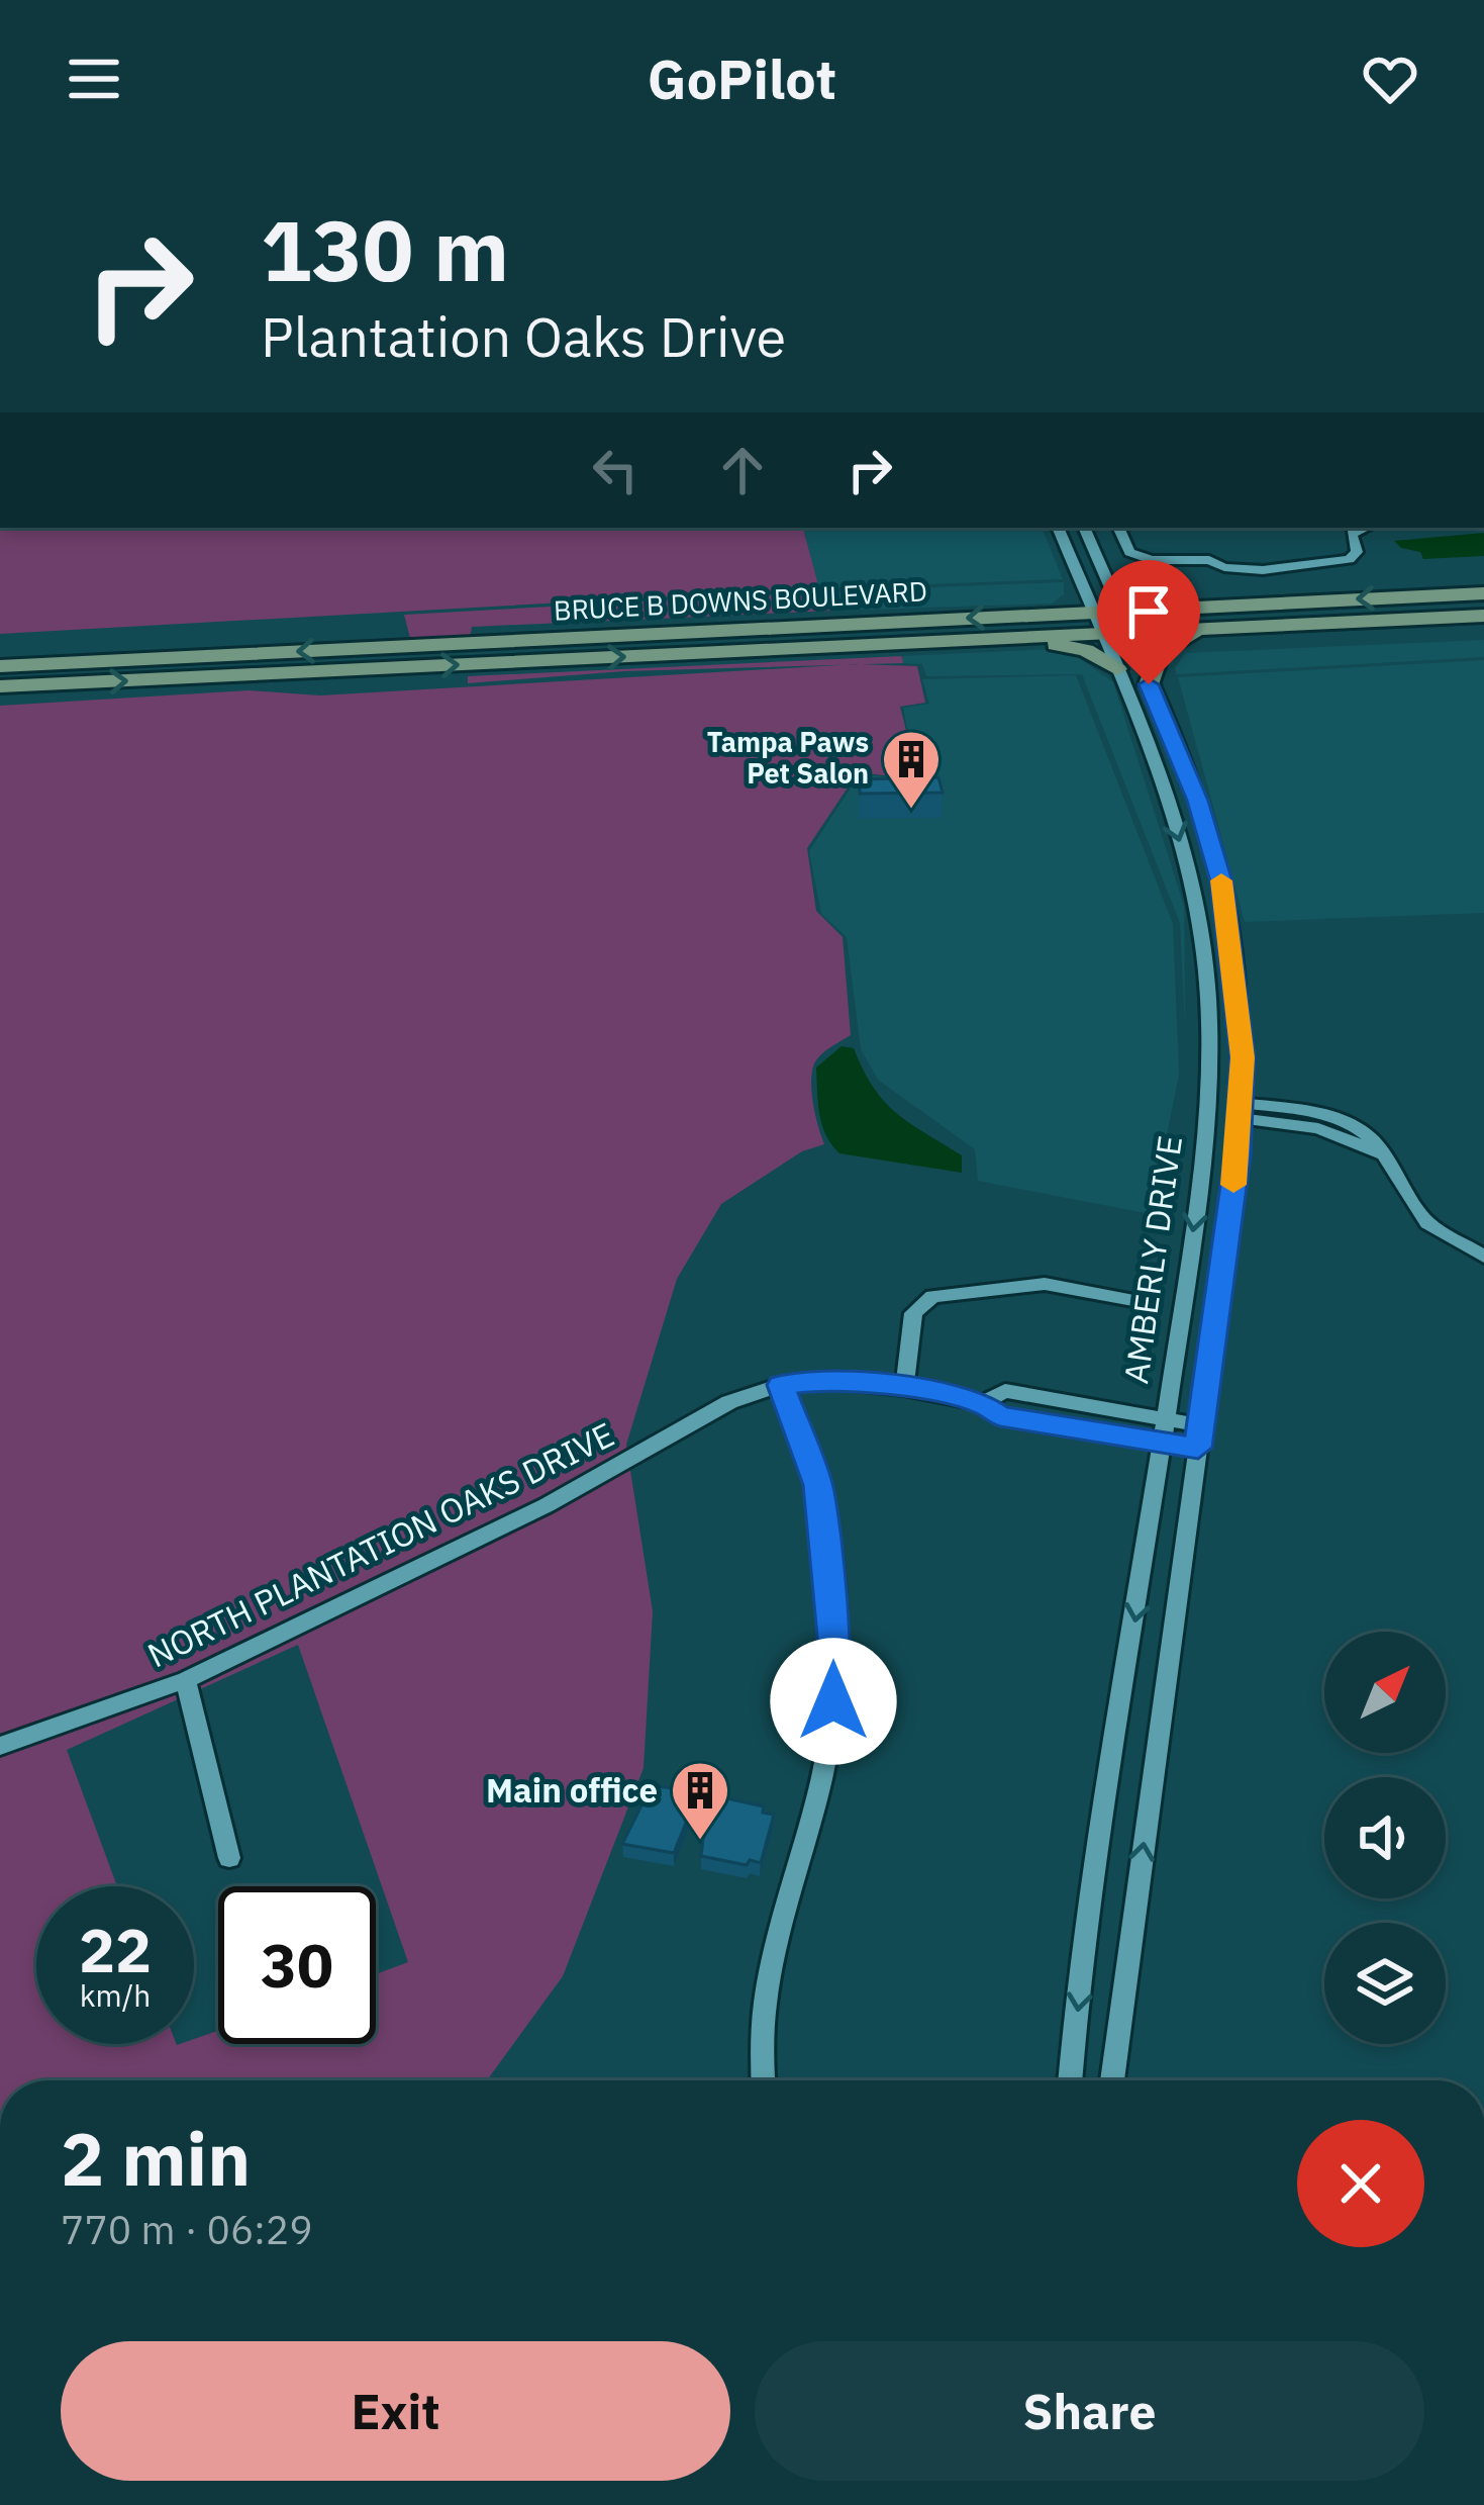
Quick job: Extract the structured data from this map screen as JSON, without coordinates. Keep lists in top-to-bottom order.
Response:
{
  "streets": {
    "main road": ["BRUCE B DOWNS BOULEVARD"],
    "street": ["AMBERLY DRIVE", "NORTH PLANTATION OAKS DRIVE"]
  },
  "crossings": [
    ["BRUCE B DOWNS BOULEVARD", "AMBERLY DRIVE"]
  ],
  "places": {
    "building": ["Tampa Paws Pet Salon", "Main office"]
  },
  "north": "top right",
  "page": {
    "header": "GoPilot",
    "turn": ["130 m", "Plantation Oaks Drive"],
    "speed": "22 km/h",
    "limit": "30",
    "heading": ["2 min", "770 m · 06:29"],
    "buttons": ["Exit", "Share"]
  }
}
